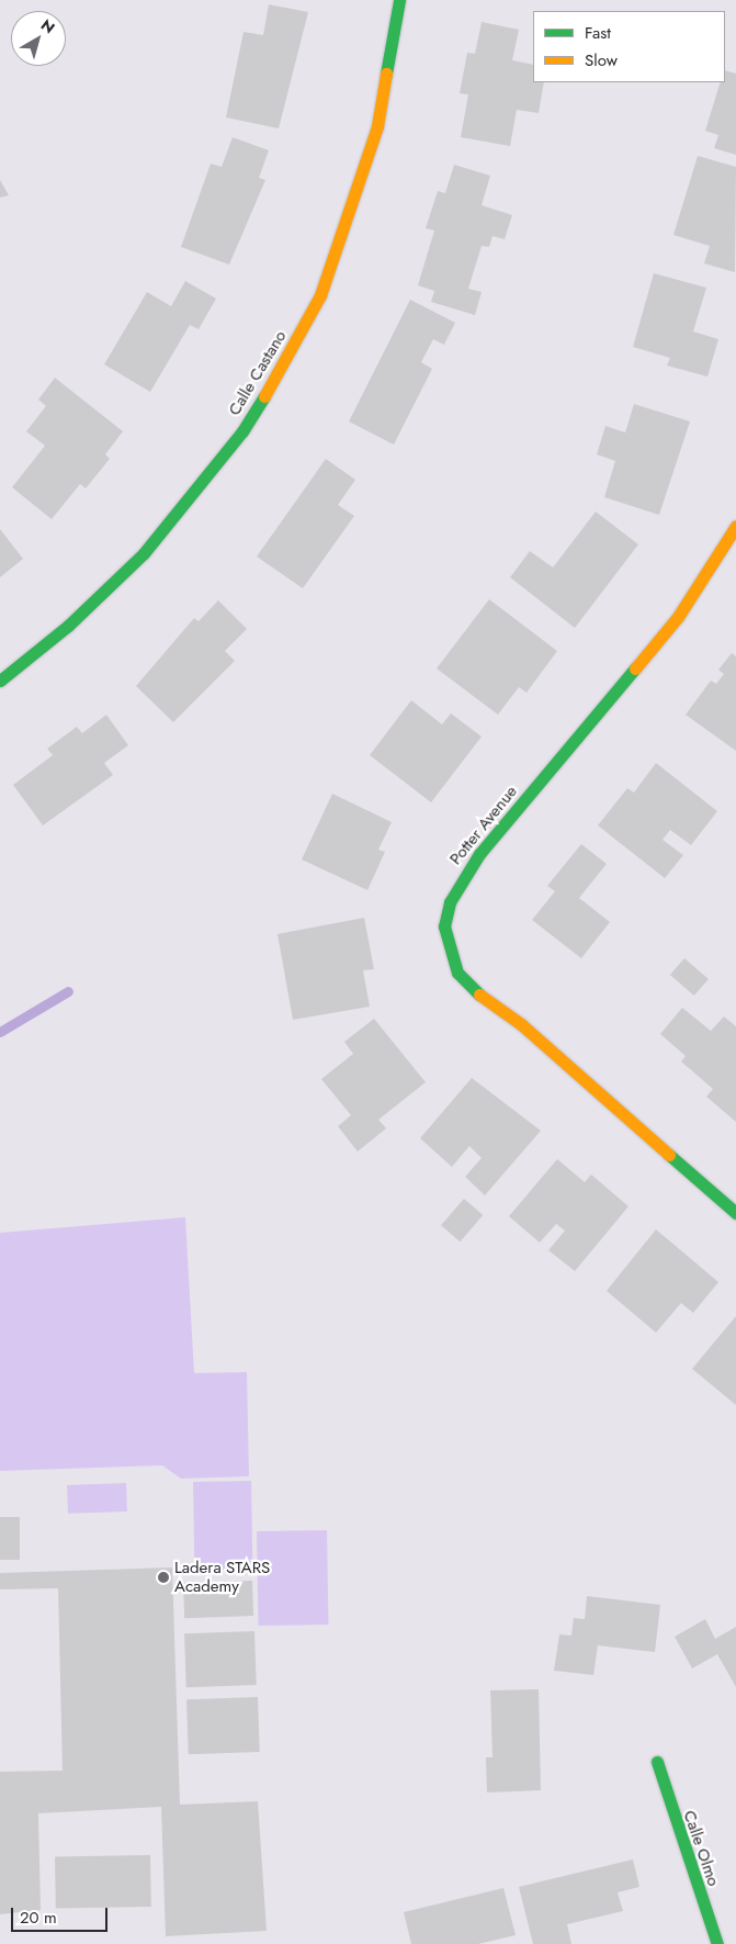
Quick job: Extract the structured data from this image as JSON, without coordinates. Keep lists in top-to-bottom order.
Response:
{
  "streets": {
    "street": ["Calle Castano", "Potter Avenue", "Calle Olmo"]
  },
  "places": ["Ladera STARS Academy"],
  "legend": ["Fast", "Slow"],
  "scale_bar": "20 m",
  "north": "top right"
}
